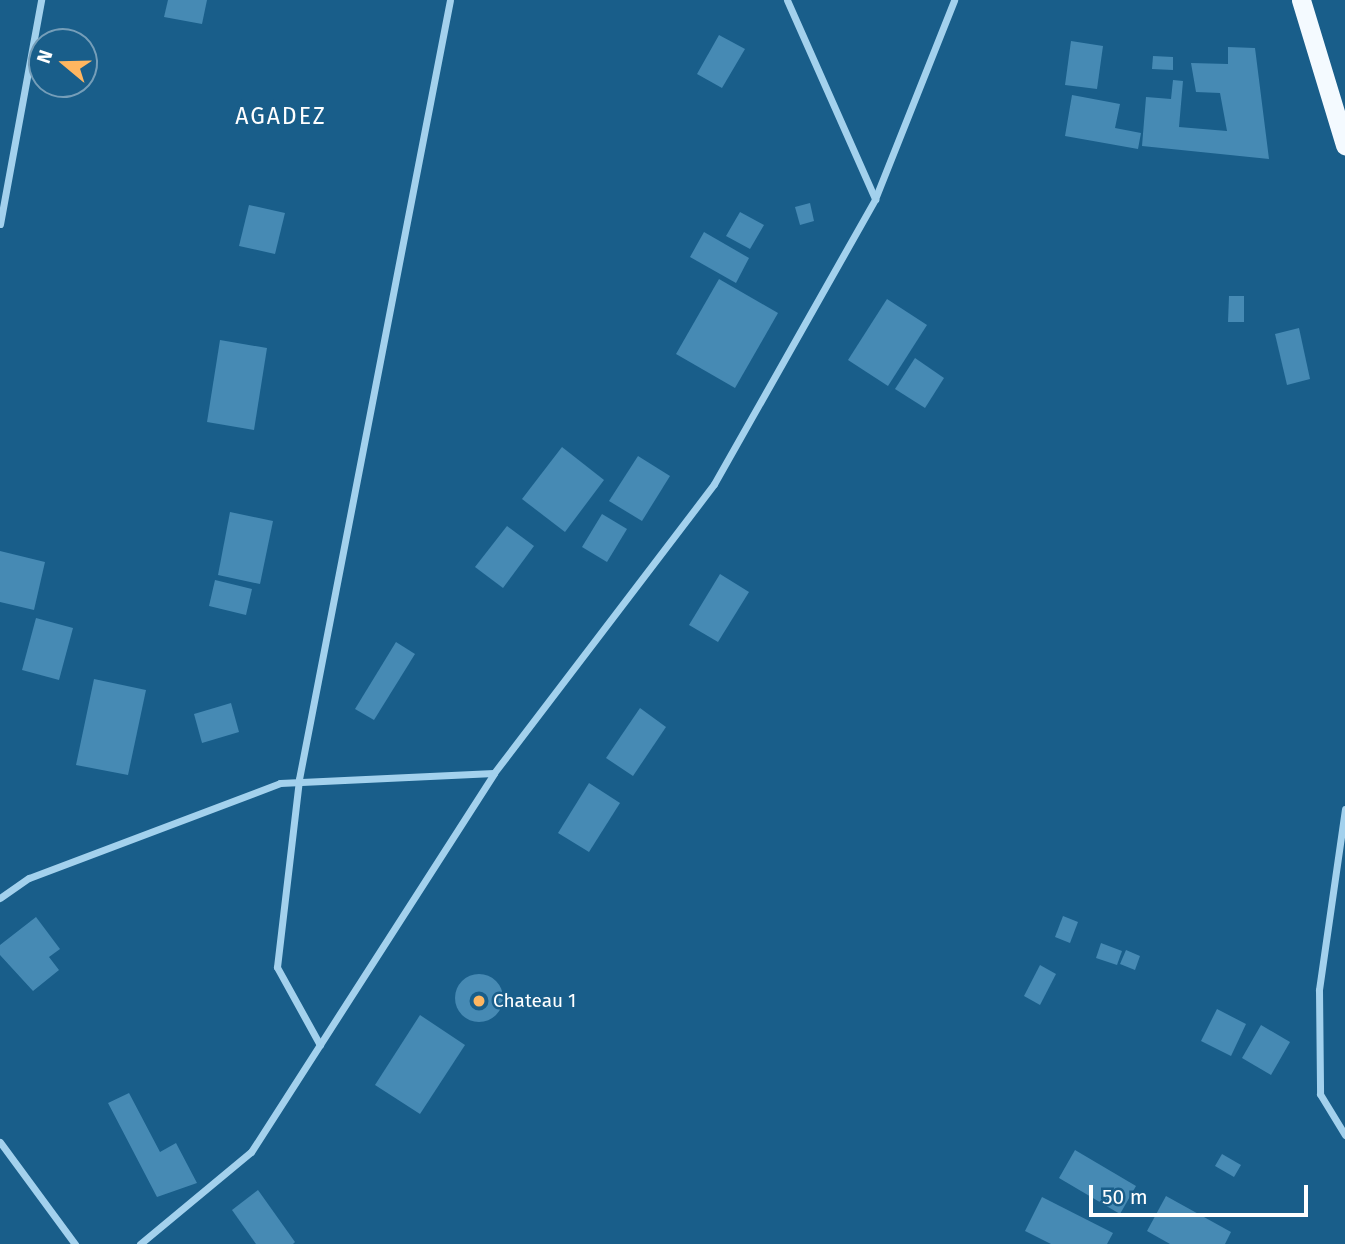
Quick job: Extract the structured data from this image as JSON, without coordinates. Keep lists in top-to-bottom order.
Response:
{
  "districts": ["AGADEZ"],
  "places": ["Chateau 1"],
  "scale_bar": "50 m",
  "north": "left"
}
